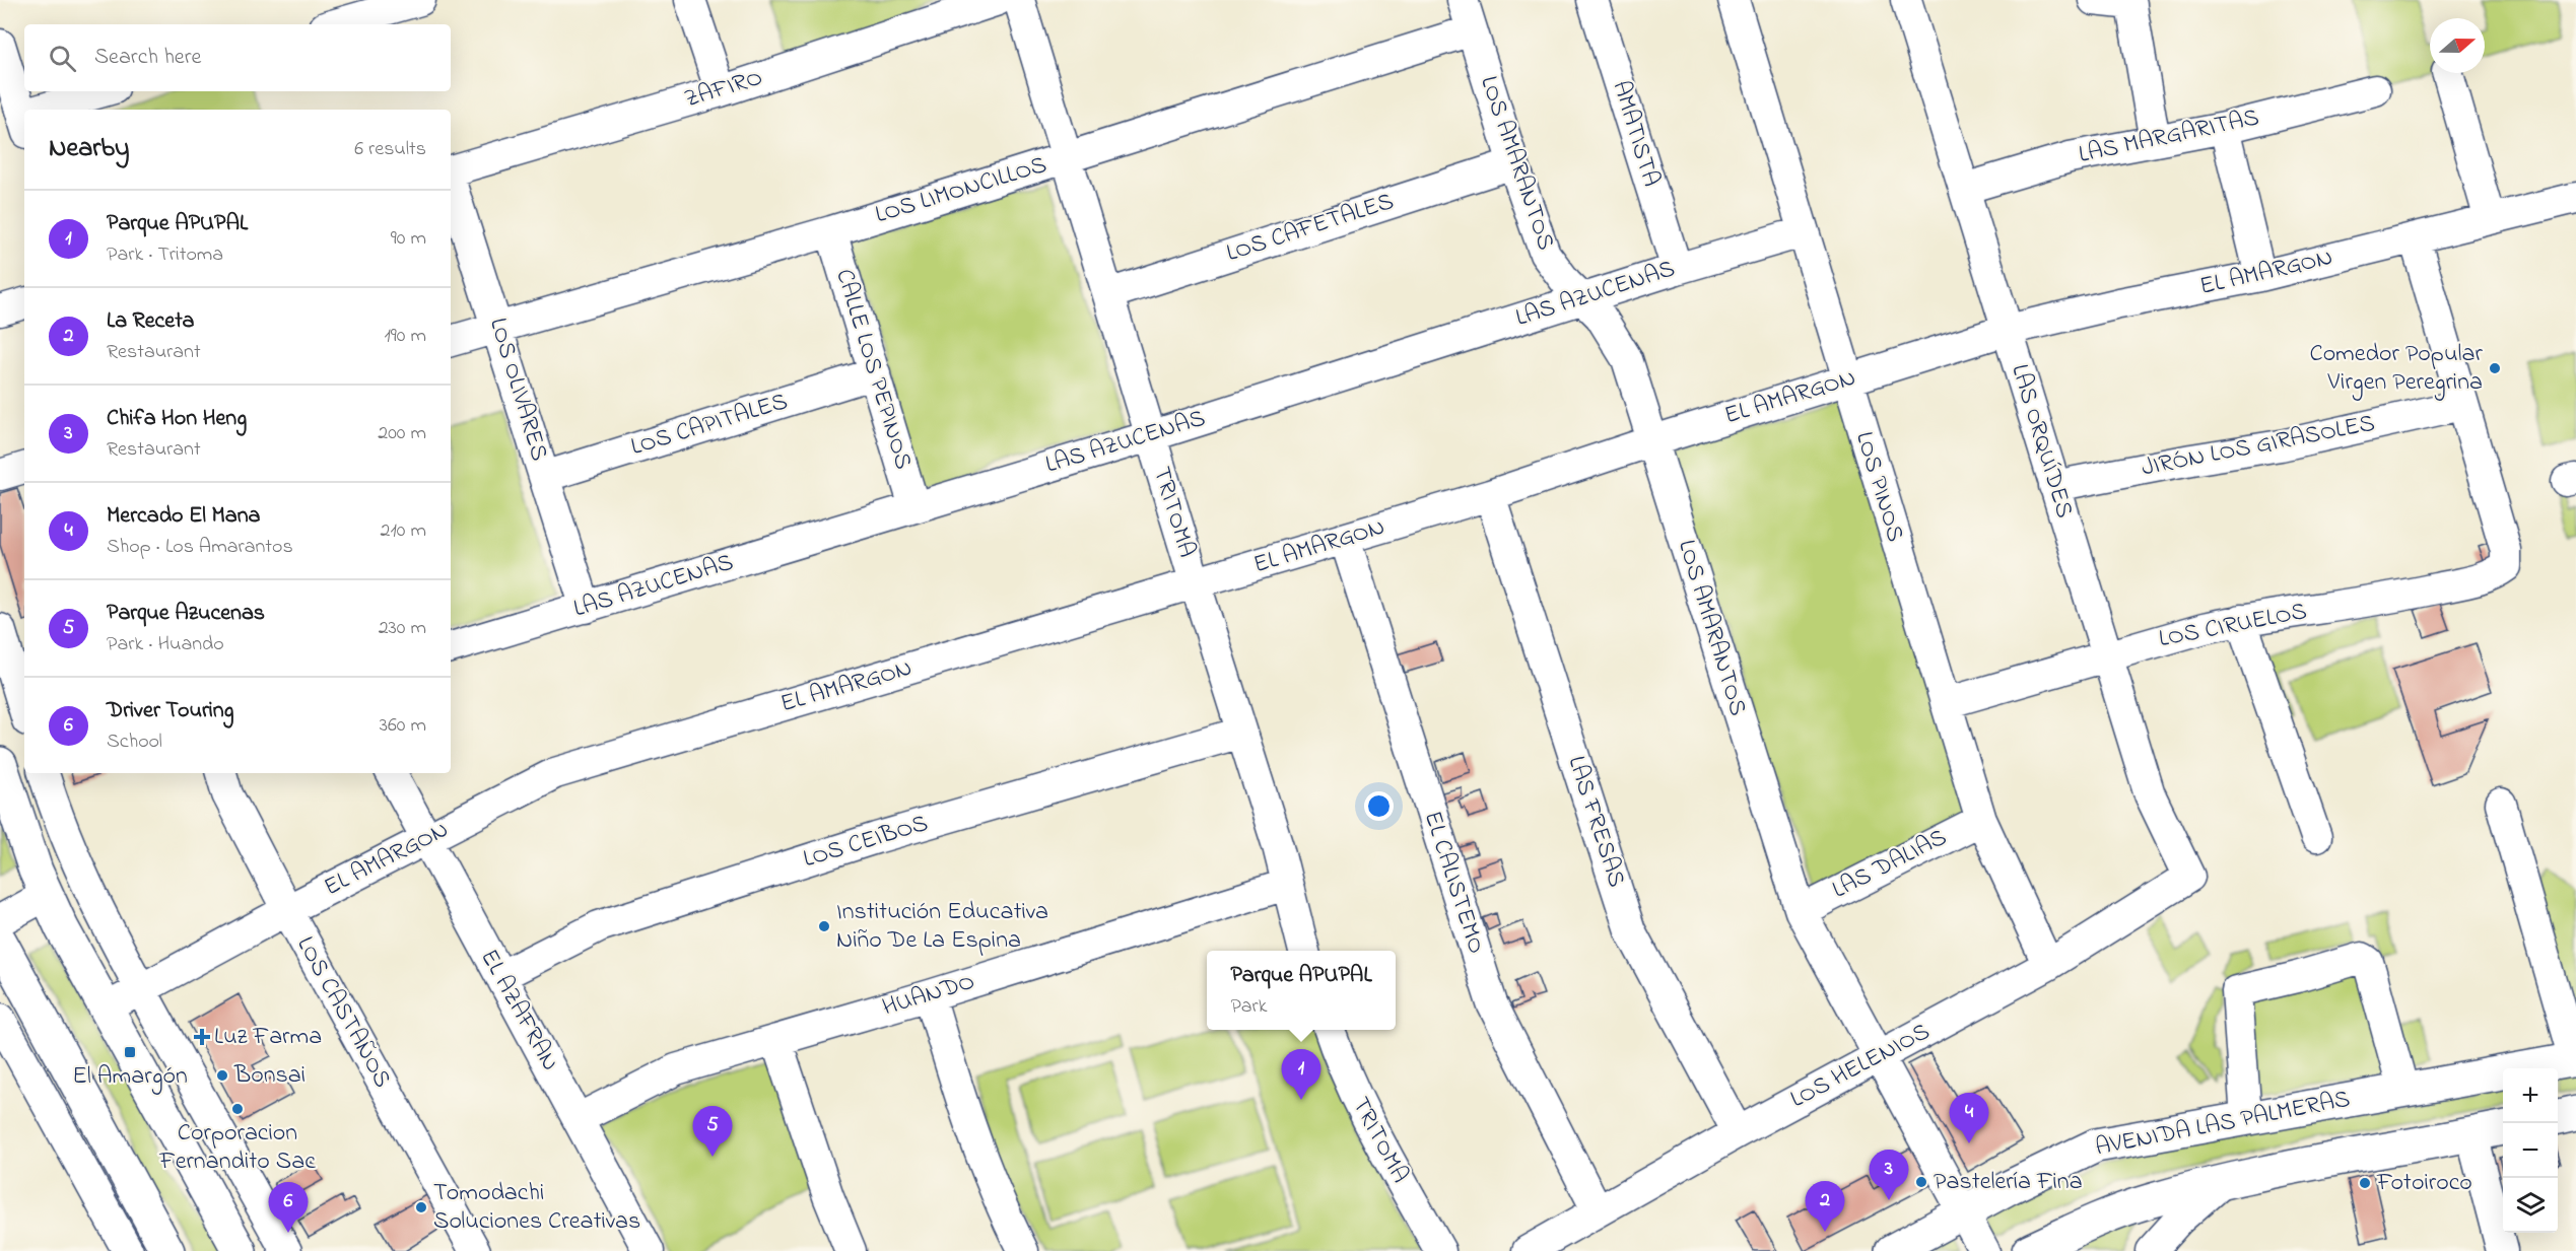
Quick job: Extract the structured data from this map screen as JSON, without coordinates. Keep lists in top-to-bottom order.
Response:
{
  "streets": {
    "main road": ["AVENIDA LAS PALMERAS"],
    "street": [
      "ZAFIRO",
      "AMATISTA",
      "LAS MARGARITAS",
      "LOS AMARANTOS",
      "LOS LIMONCILLOS",
      "LOS CAFETALES",
      "EL AMARGON",
      "LAS AZUCENAS",
      "CALLE LOS PEPINOS",
      "LOS OLIVARES",
      "LOS CAPITALES",
      "LAS ORQUÍDES",
      "JIRÓN LOS GIRASOLES",
      "LOS PINOS",
      "TRITOMA",
      "LOS CIRUELOS",
      "LAS FRESAS",
      "LOS CEIBOS",
      "LAS DALIAS",
      "EL CALISTEMO",
      "HUANDO",
      "EL AZAFRAN",
      "LOS CASTAÑOS",
      "LOS HELENIOS"
    ]
  },
  "crossings": [
    ["AMATISTA", "LAS AZUCENAS"],
    ["LAS MARGARITAS", "LAS ORQUÍDES"],
    ["LOS AMARANTOS", "LOS LIMONCILLOS"],
    ["LOS AMARANTOS", "LOS CAFETALES"],
    ["LOS AMARANTOS", "EL AMARGON"],
    ["LOS AMARANTOS", "LAS AZUCENAS"],
    ["LOS AMARANTOS", "LAS DALIAS"],
    ["LOS AMARANTOS", "LOS HELENIOS"],
    ["LOS AMARANTOS", "AVENIDA LAS PALMERAS"],
    ["LOS LIMONCILLOS", "CALLE LOS PEPINOS"],
    ["LOS LIMONCILLOS", "LOS OLIVARES"],
    ["LOS LIMONCILLOS", "TRITOMA"],
    ["LOS CAFETALES", "TRITOMA"],
    ["EL AMARGON", "LAS ORQUÍDES"],
    ["EL AMARGON", "LOS PINOS"],
    ["EL AMARGON", "TRITOMA"],
    ["EL AMARGON", "LAS FRESAS"],
    ["EL AMARGON", "EL CALISTEMO"],
    ["EL AMARGON", "EL AZAFRAN"],
    ["EL AMARGON", "LOS CASTAÑOS"],
    ["LAS AZUCENAS", "CALLE LOS PEPINOS"],
    ["LAS AZUCENAS", "LOS OLIVARES"],
    ["LAS AZUCENAS", "LOS PINOS"],
    ["LAS AZUCENAS", "TRITOMA"],
    ["CALLE LOS PEPINOS", "LOS CAPITALES"],
    ["LOS OLIVARES", "LOS CAPITALES"],
    ["LAS ORQUÍDES", "JIRÓN LOS GIRASOLES"],
    ["LAS ORQUÍDES", "LOS CIRUELOS"],
    ["LAS ORQUÍDES", "LOS HELENIOS"],
    ["JIRÓN LOS GIRASOLES", "LOS CIRUELOS"],
    ["LOS PINOS", "LOS CIRUELOS"],
    ["LOS PINOS", "LAS DALIAS"],
    ["LOS PINOS", "LOS HELENIOS"],
    ["TRITOMA", "LOS CEIBOS"],
    ["TRITOMA", "HUANDO"],
    ["LAS FRESAS", "LOS HELENIOS"],
    ["LOS CEIBOS", "EL AZAFRAN"],
    ["EL CALISTEMO", "LOS HELENIOS"],
    ["HUANDO", "EL AZAFRAN"]
  ],
  "places": {
    "other": [
      "Comedor Popular Virgen Peregrina",
      "Institución Educativa Niño De La Espina",
      "Bonsai",
      "Corporacion Fernandito Sac",
      "Pastelería Fina",
      "Fotoiroco",
      "Tomodachi Soluciones Creativas"
    ],
    "health": ["Luz Farma"],
    "transit": ["El Amargón"]
  },
  "north": "right",
  "page": {
    "search": "Search here",
    "heading": ["Nearby", "6 results"],
    "list": [
      {
        "mark": "1",
        "name": "Parque APUPAL",
        "note": "Park · Tritoma",
        "value": "90 m"
      },
      {
        "mark": "2",
        "name": "La Receta",
        "note": "Restaurant",
        "value": "190 m"
      },
      {
        "mark": "3",
        "name": "Chifa Hon Heng",
        "note": "Restaurant",
        "value": "200 m"
      },
      {
        "mark": "4",
        "name": "Mercado El Mana",
        "note": "Shop · Los Amarantos",
        "value": "210 m"
      },
      {
        "mark": "5",
        "name": "Parque Azucenas",
        "note": "Park · Huando",
        "value": "230 m"
      },
      {
        "mark": "6",
        "name": "Driver Touring",
        "note": "School",
        "value": "360 m"
      }
    ],
    "popup": ["Parque APUPAL", "Park"],
    "pins": [
      "1",
      "4",
      "5",
      "3",
      "2",
      "6"
    ],
    "map_buttons": ["+", "−"]
  }
}
